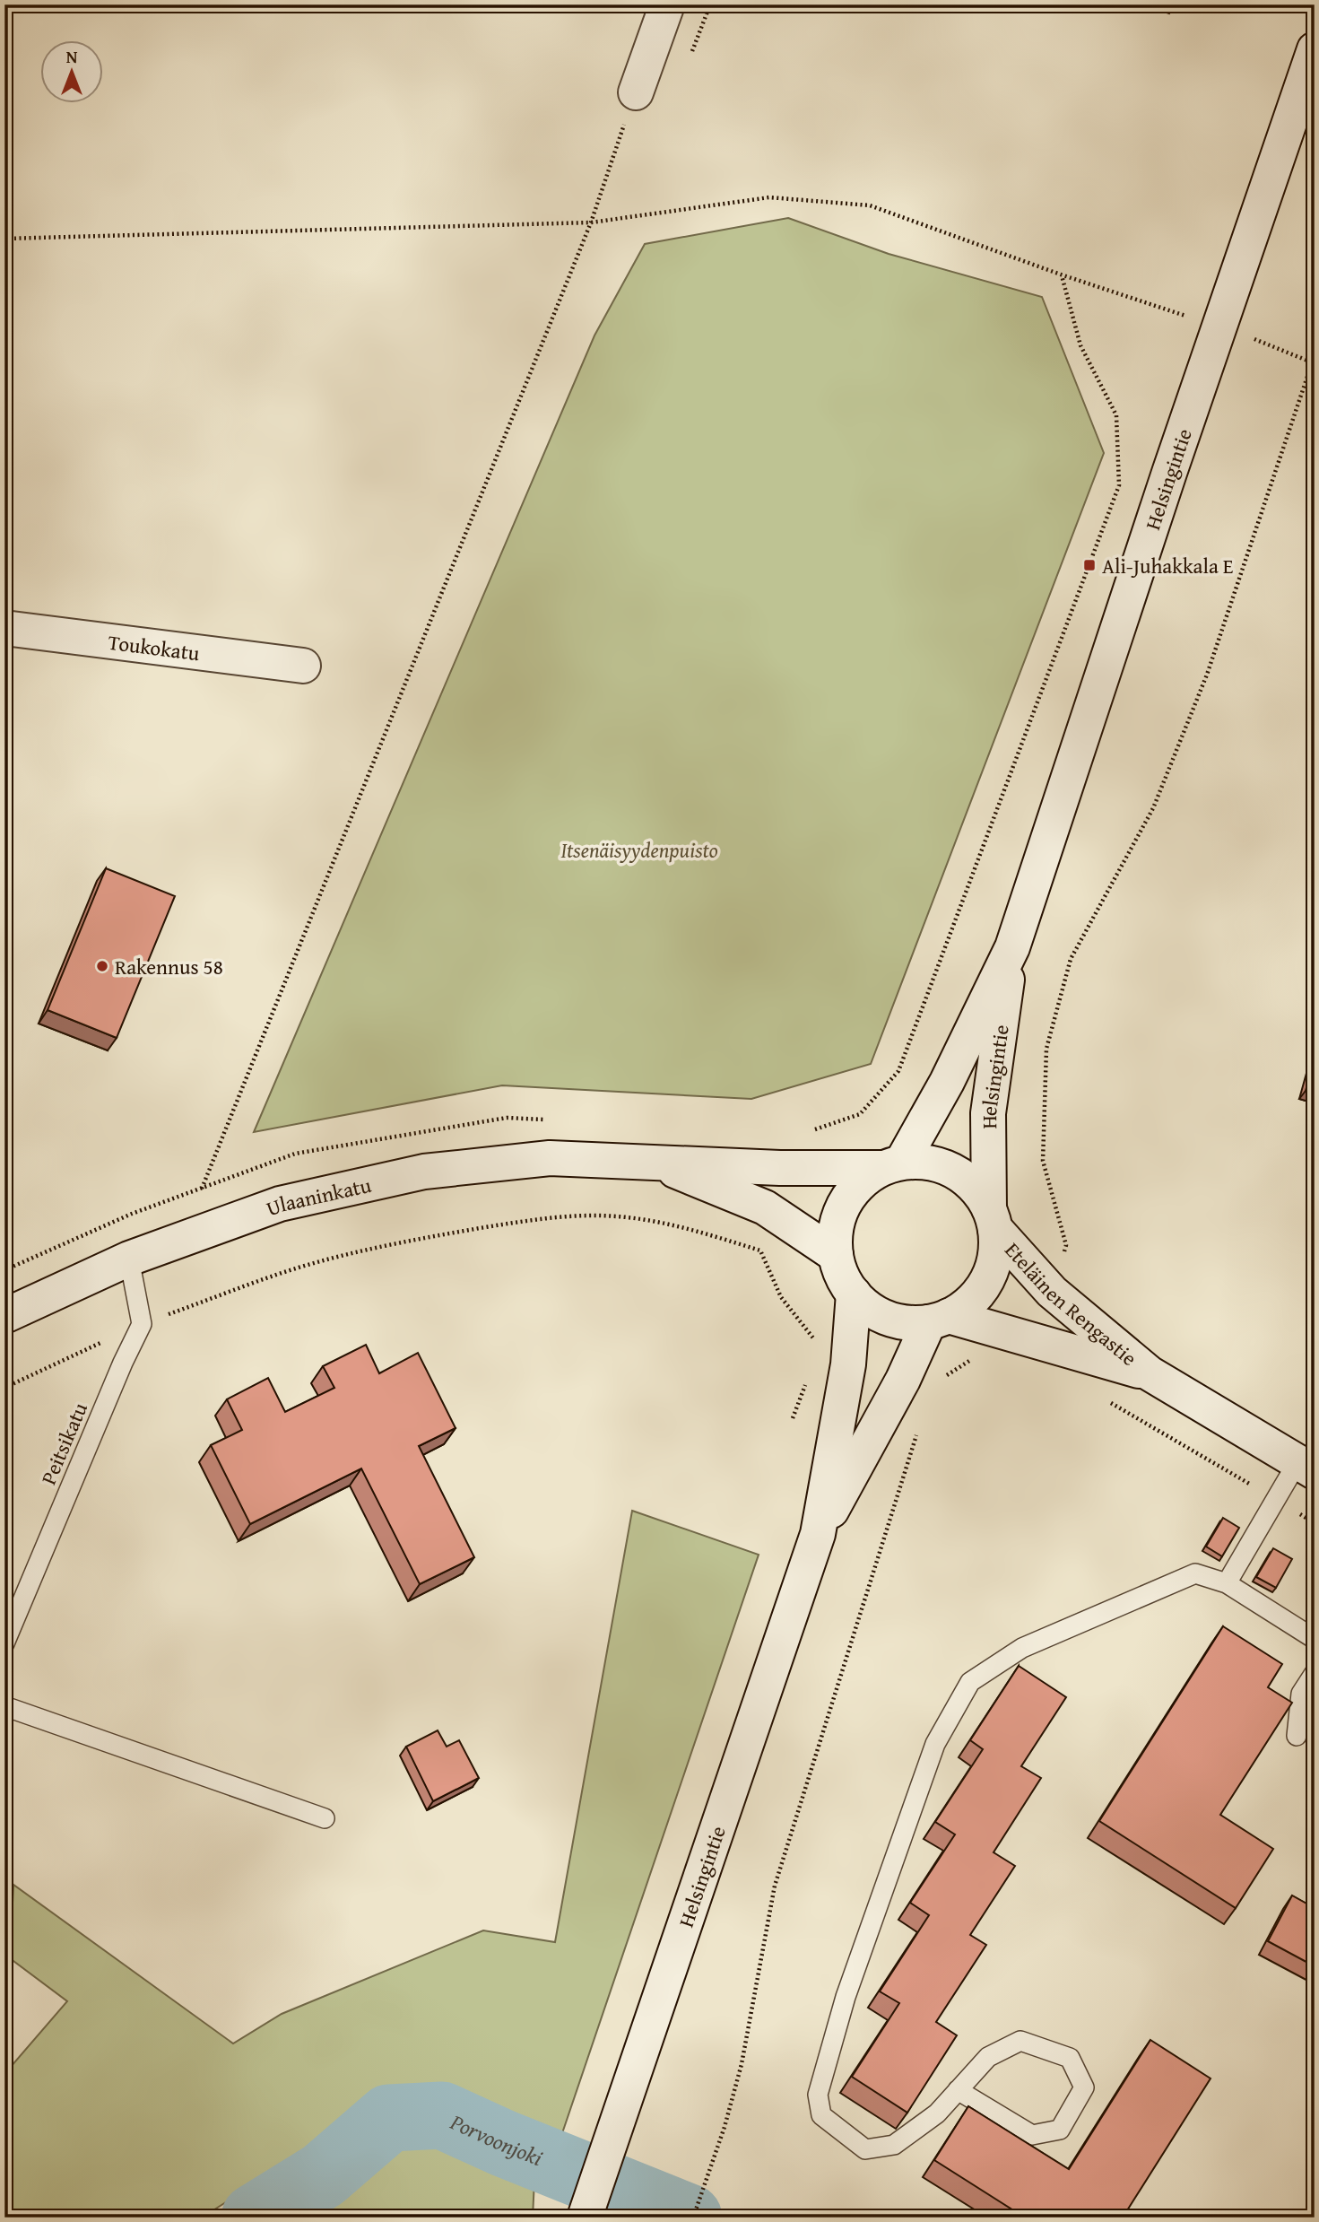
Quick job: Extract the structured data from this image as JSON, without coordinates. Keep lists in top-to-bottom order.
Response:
{
  "streets": {
    "main road": [
      "Helsingintie",
      "Toukokatu",
      "Ulaaninkatu",
      "Eteläinen Rengastie"
    ],
    "lane": ["Peitsikatu"]
  },
  "crossings": [
    ["Helsingintie", "Ulaaninkatu"],
    ["Helsingintie", "Eteläinen Rengastie"],
    ["Ulaaninkatu", "Eteläinen Rengastie"]
  ],
  "water": ["Porvoonjoki"],
  "parks": ["Itsenäisyydenpuisto"],
  "places": {
    "transit": ["Ali-Juhakkala E"],
    "other": ["Rakennus 58"]
  },
  "north": "top"
}
